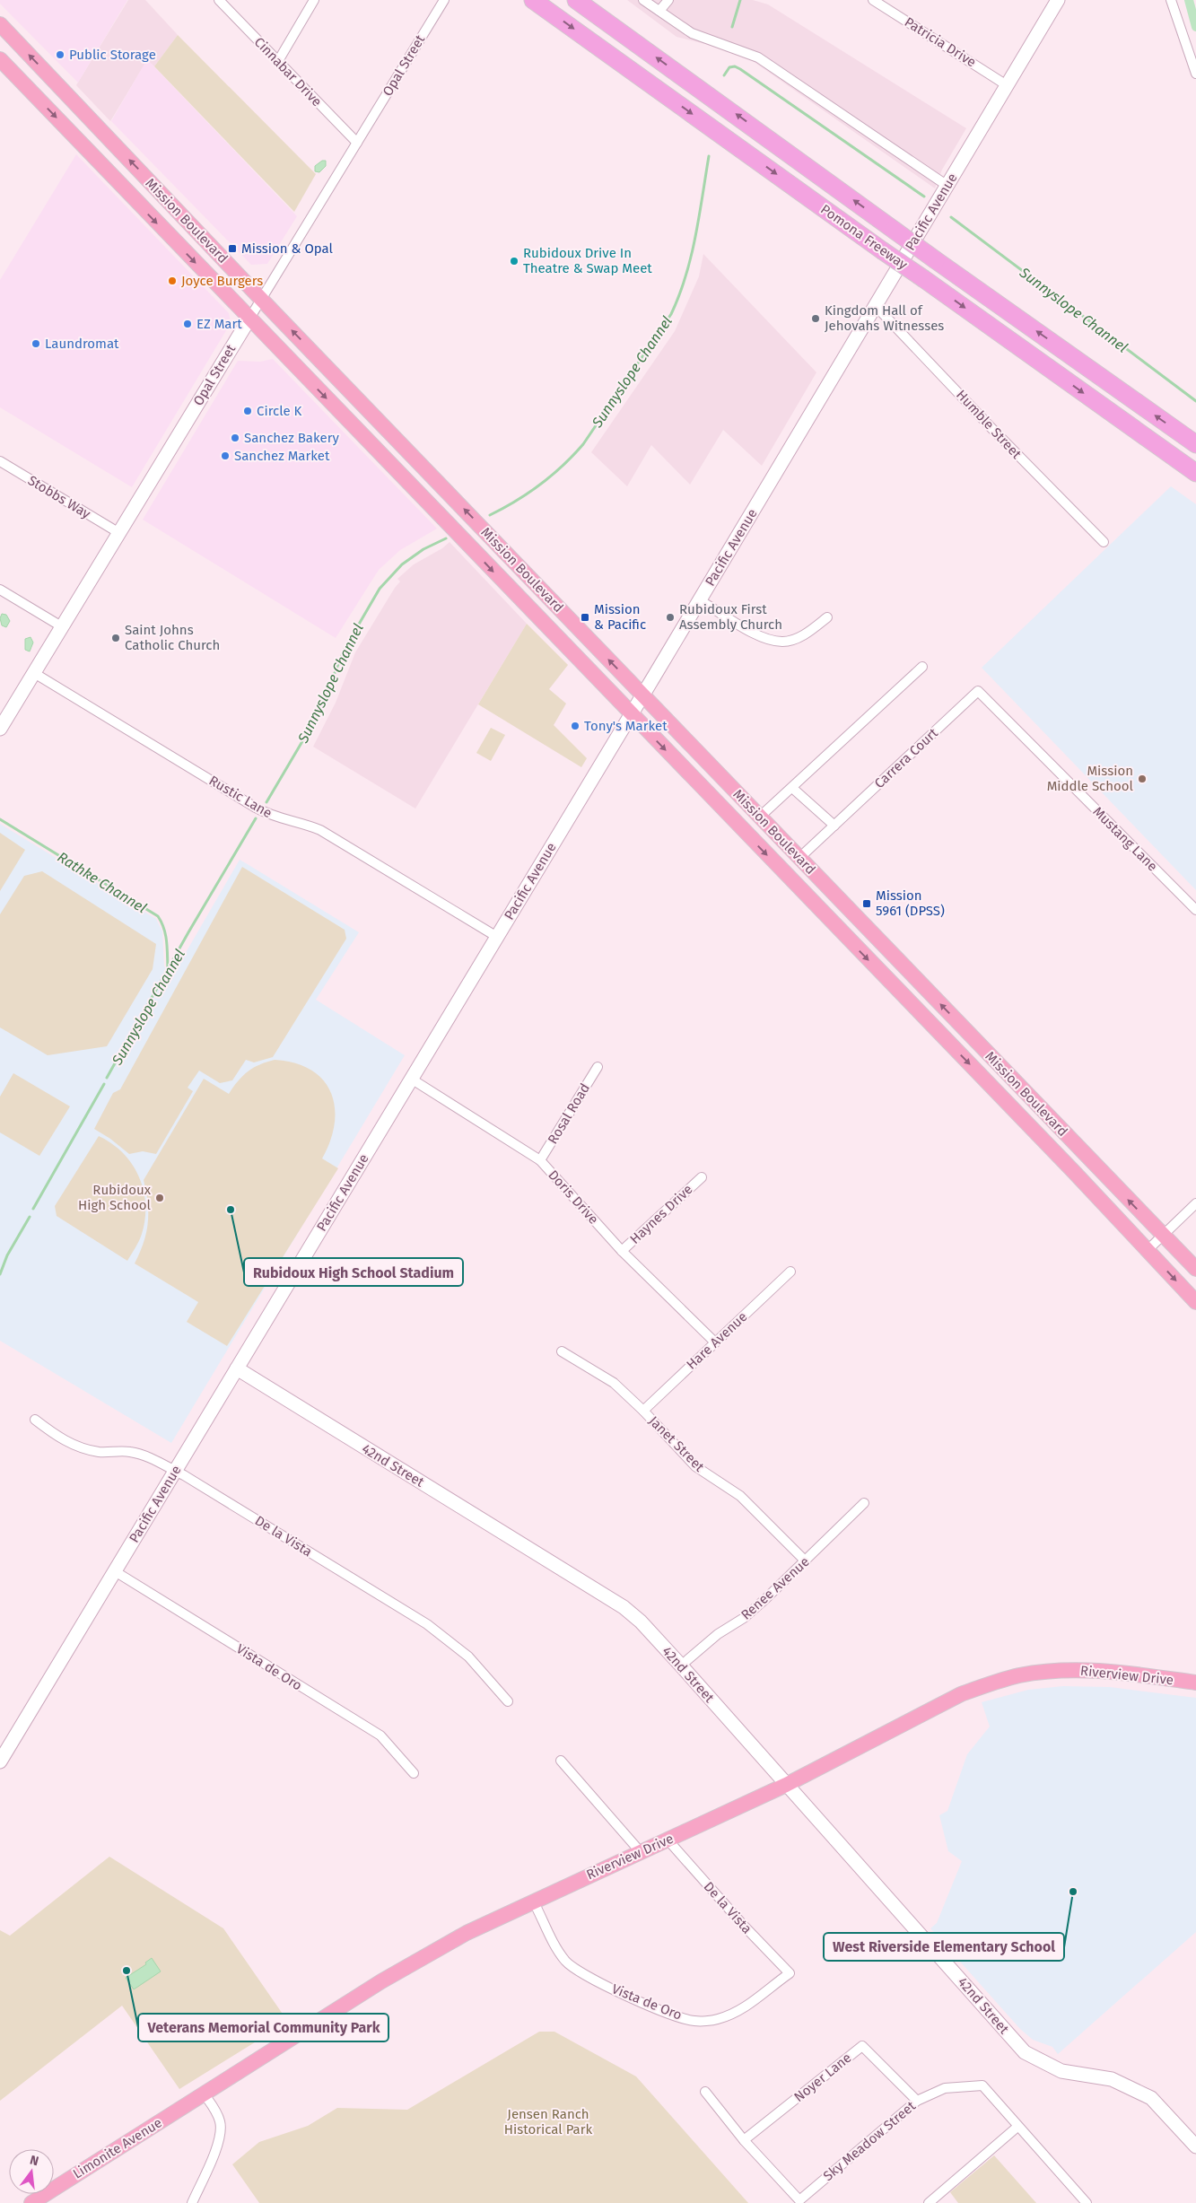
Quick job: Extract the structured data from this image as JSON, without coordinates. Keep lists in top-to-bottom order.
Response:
{
  "streets": {
    "highway": ["Pomona Freeway"],
    "main road": ["Mission Boulevard", "Riverview Drive", "Limonite Avenue"],
    "street": [
      "Patricia Drive",
      "Opal Street",
      "Cinnabar Drive",
      "Pacific Avenue",
      "Humble Street",
      "Stobbs Way",
      "Carrera Court",
      "Rustic Lane",
      "Mustang Lane",
      "Rosal Road",
      "Doris Drive",
      "Haynes Drive",
      "Hare Avenue",
      "Janet Street",
      "42nd Street",
      "De la Vista",
      "Renee Avenue",
      "Vista de Oro",
      "Noyer Lane",
      "Sky Meadow Street"
    ]
  },
  "crossings": [
    ["Patricia Drive", "Pacific Avenue"],
    ["Opal Street", "Cinnabar Drive"],
    ["Opal Street", "Mission Boulevard"],
    ["Opal Street", "Stobbs Way"],
    ["Opal Street", "Rustic Lane"],
    ["Pacific Avenue", "Mission Boulevard"],
    ["Pacific Avenue", "Humble Street"],
    ["Pacific Avenue", "Rustic Lane"],
    ["Pacific Avenue", "Doris Drive"],
    ["Pacific Avenue", "42nd Street"],
    ["Pacific Avenue", "De la Vista"],
    ["Pacific Avenue", "Vista de Oro"],
    ["Mission Boulevard", "Carrera Court"],
    ["Carrera Court", "Mustang Lane"],
    ["Rosal Road", "Doris Drive"],
    ["Doris Drive", "Haynes Drive"],
    ["Doris Drive", "Hare Avenue"],
    ["Hare Avenue", "Janet Street"],
    ["Janet Street", "Renee Avenue"],
    ["42nd Street", "Renee Avenue"],
    ["42nd Street", "Riverview Drive"],
    ["De la Vista", "Vista de Oro"],
    ["De la Vista", "Riverview Drive"],
    ["Vista de Oro", "Riverview Drive"],
    ["Riverview Drive", "Limonite Avenue"],
    ["Noyer Lane", "Sky Meadow Street"]
  ],
  "water": ["Sunnyslope Channel", "Rathke Channel"],
  "parks": ["Jensen Ranch Historical Park"],
  "places": {
    "other": [
      "Public Storage",
      "Rubidoux Drive In Theatre & Swap Meet",
      "Joyce Burgers",
      "Kingdom Hall of Jehovahs Witnesses",
      "EZ Mart",
      "Laundromat",
      "Circle K",
      "Sanchez Bakery",
      "Sanchez Market",
      "Rubidoux First Assembly Church",
      "Saint Johns Catholic Church",
      "Tony's Market",
      "Mission Middle School",
      "Rubidoux High School",
      "Rubidoux High School Stadium",
      "West Riverside Elementary School",
      "Veterans Memorial Community Park"
    ],
    "transit": ["Mission & Opal", "Mission & Pacific", "Mission 5961 (DPSS)"]
  },
  "north": "top"
}
